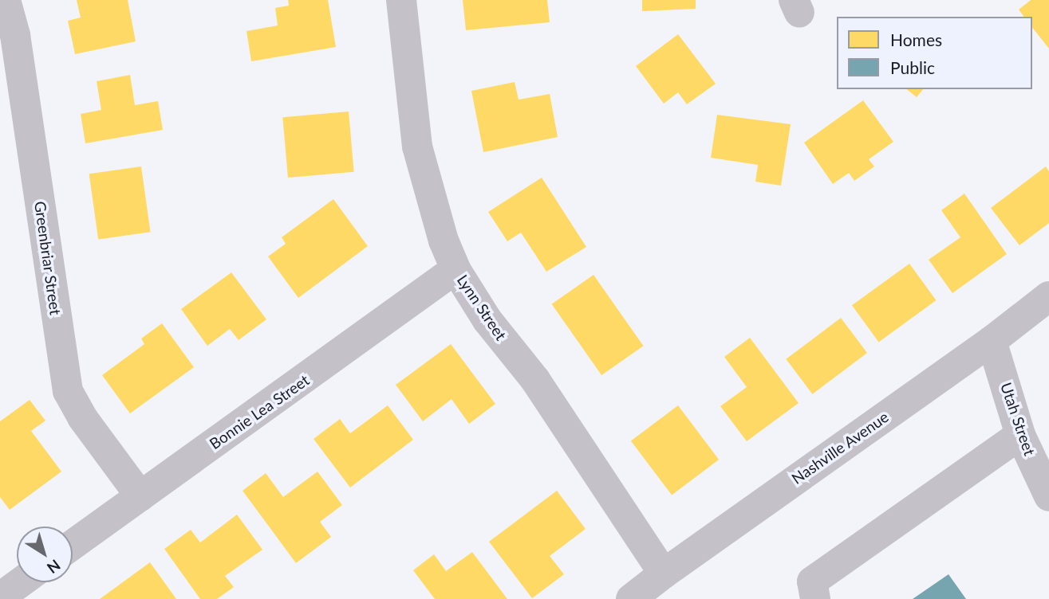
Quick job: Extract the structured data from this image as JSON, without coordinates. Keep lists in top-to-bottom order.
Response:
{
  "streets": {
    "street": [
      "Greenbriar Street",
      "Lynn Street",
      "Bonnie Lea Street",
      "Utah Street",
      "Nashville Avenue"
    ]
  },
  "crossings": [
    ["Greenbriar Street", "Bonnie Lea Street"],
    ["Lynn Street", "Bonnie Lea Street"],
    ["Lynn Street", "Nashville Avenue"],
    ["Utah Street", "Nashville Avenue"]
  ],
  "legend": ["Homes", "Public"],
  "north": "bottom right"
}
